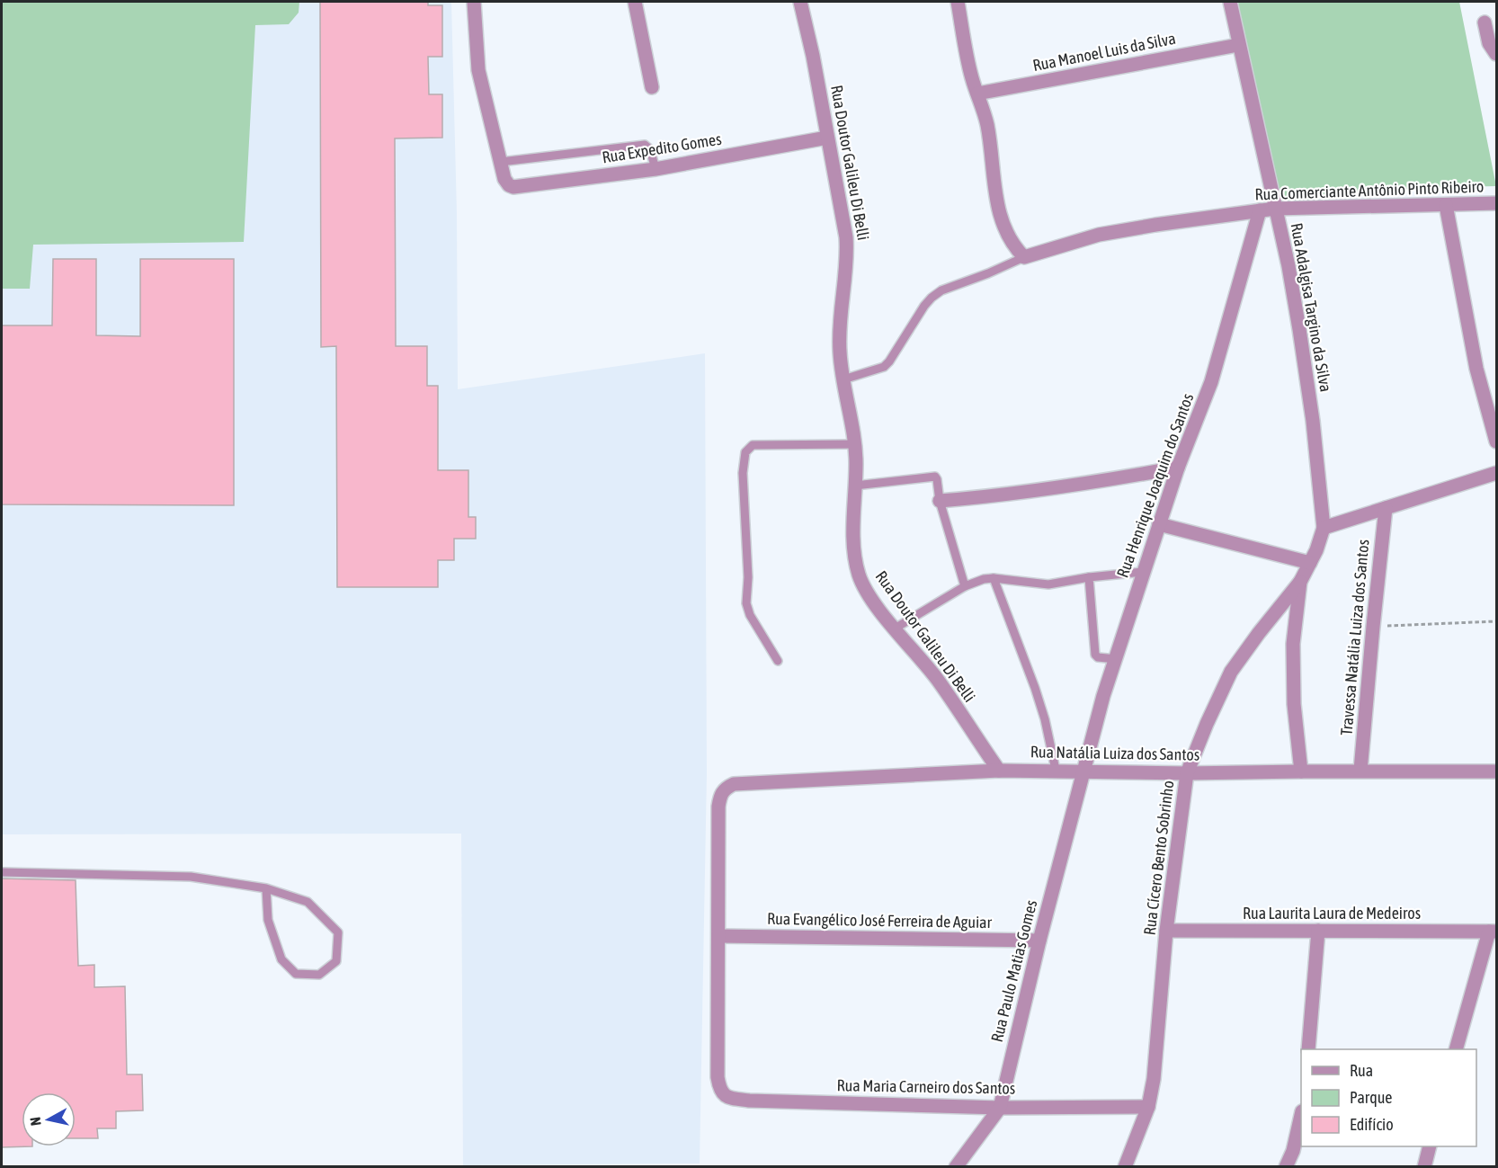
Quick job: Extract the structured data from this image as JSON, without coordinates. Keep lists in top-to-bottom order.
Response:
{
  "streets": {
    "street": [
      "Rua Manoel Luis da Silva",
      "Rua Expedito Gomes",
      "Rua Doutor Galileu Di Belli",
      "Rua Comerciante Antônio Pinto Ribeiro",
      "Rua Adalgisa Targino da Silva",
      "Rua Henrique Joaquim do Santos",
      "Travessa Natália Luiza dos Santos",
      "Rua Natália Luiza dos Santos",
      "Rua Cícero Bento Sobrinho",
      "Rua Laurita Laura de Medeiros",
      "Rua Evangélico José Ferreira de Aguiar",
      "Rua Paulo Matias Gomes",
      "Rua Maria Carneiro dos Santos"
    ]
  },
  "crossings": [
    ["Rua Manoel Luis da Silva", "Rua Adalgisa Targino da Silva"],
    ["Rua Expedito Gomes", "Rua Doutor Galileu Di Belli"],
    ["Rua Doutor Galileu Di Belli", "Rua Comerciante Antônio Pinto Ribeiro"],
    ["Rua Doutor Galileu Di Belli", "Rua Natália Luiza dos Santos"],
    ["Rua Comerciante Antônio Pinto Ribeiro", "Rua Adalgisa Targino da Silva"],
    ["Rua Comerciante Antônio Pinto Ribeiro", "Rua Henrique Joaquim do Santos"],
    ["Rua Henrique Joaquim do Santos", "Rua Natália Luiza dos Santos"],
    ["Rua Henrique Joaquim do Santos", "Rua Paulo Matias Gomes"],
    ["Travessa Natália Luiza dos Santos", "Rua Natália Luiza dos Santos"],
    ["Rua Natália Luiza dos Santos", "Rua Cícero Bento Sobrinho"],
    ["Rua Natália Luiza dos Santos", "Rua Evangélico José Ferreira de Aguiar"],
    ["Rua Natália Luiza dos Santos", "Rua Paulo Matias Gomes"],
    ["Rua Natália Luiza dos Santos", "Rua Maria Carneiro dos Santos"],
    ["Rua Cícero Bento Sobrinho", "Rua Laurita Laura de Medeiros"],
    ["Rua Cícero Bento Sobrinho", "Rua Maria Carneiro dos Santos"],
    ["Rua Evangélico José Ferreira de Aguiar", "Rua Paulo Matias Gomes"],
    ["Rua Evangélico José Ferreira de Aguiar", "Rua Maria Carneiro dos Santos"],
    ["Rua Paulo Matias Gomes", "Rua Maria Carneiro dos Santos"]
  ],
  "legend": ["Rua", "Parque", "Edifício"],
  "north": "left"
}
